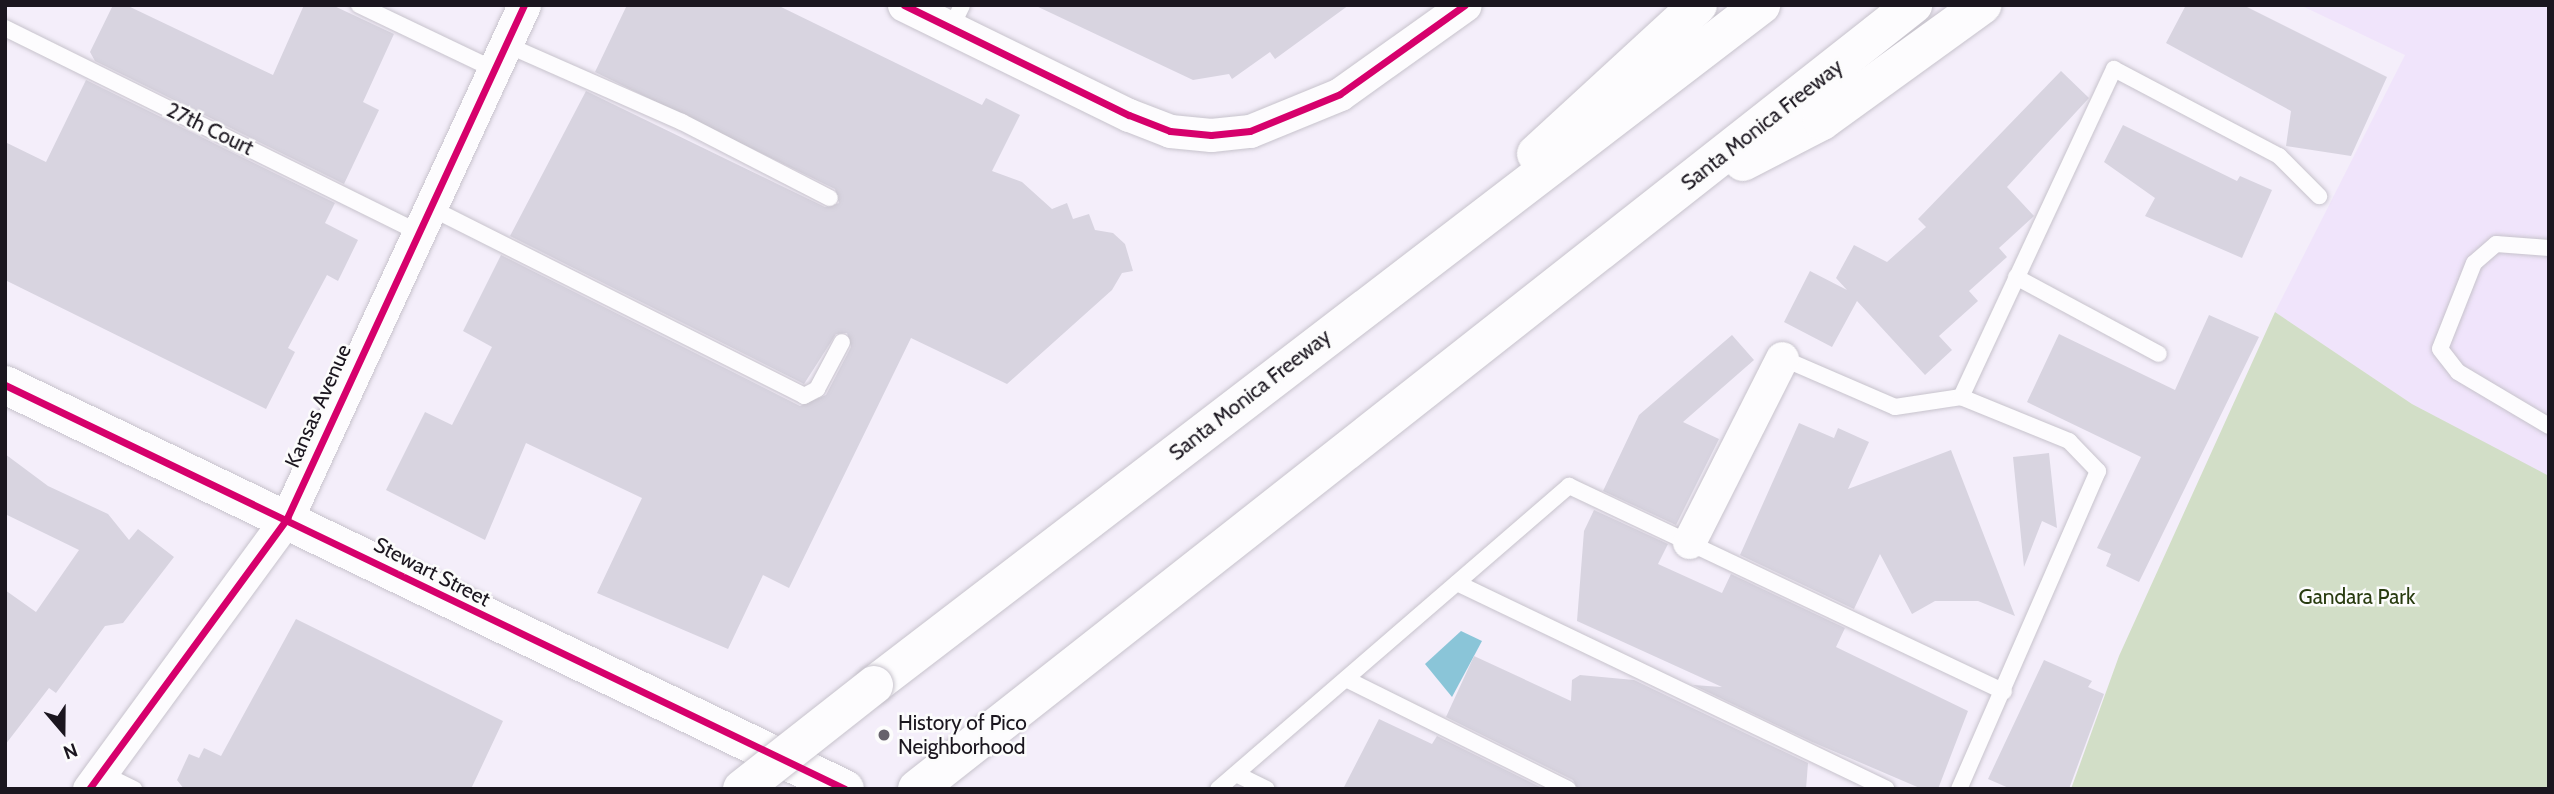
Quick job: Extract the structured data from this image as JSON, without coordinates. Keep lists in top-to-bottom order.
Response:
{
  "streets": {
    "main road": ["Santa Monica Freeway", "Stewart Street"],
    "street": ["Kansas Avenue"],
    "lane": ["27th Court"]
  },
  "crossings": [
    ["27th Court", "Kansas Avenue"],
    ["Kansas Avenue", "Stewart Street"]
  ],
  "parks": ["Gandara Park"],
  "places": ["History of Pico Neighborhood"],
  "north": "bottom"
}
